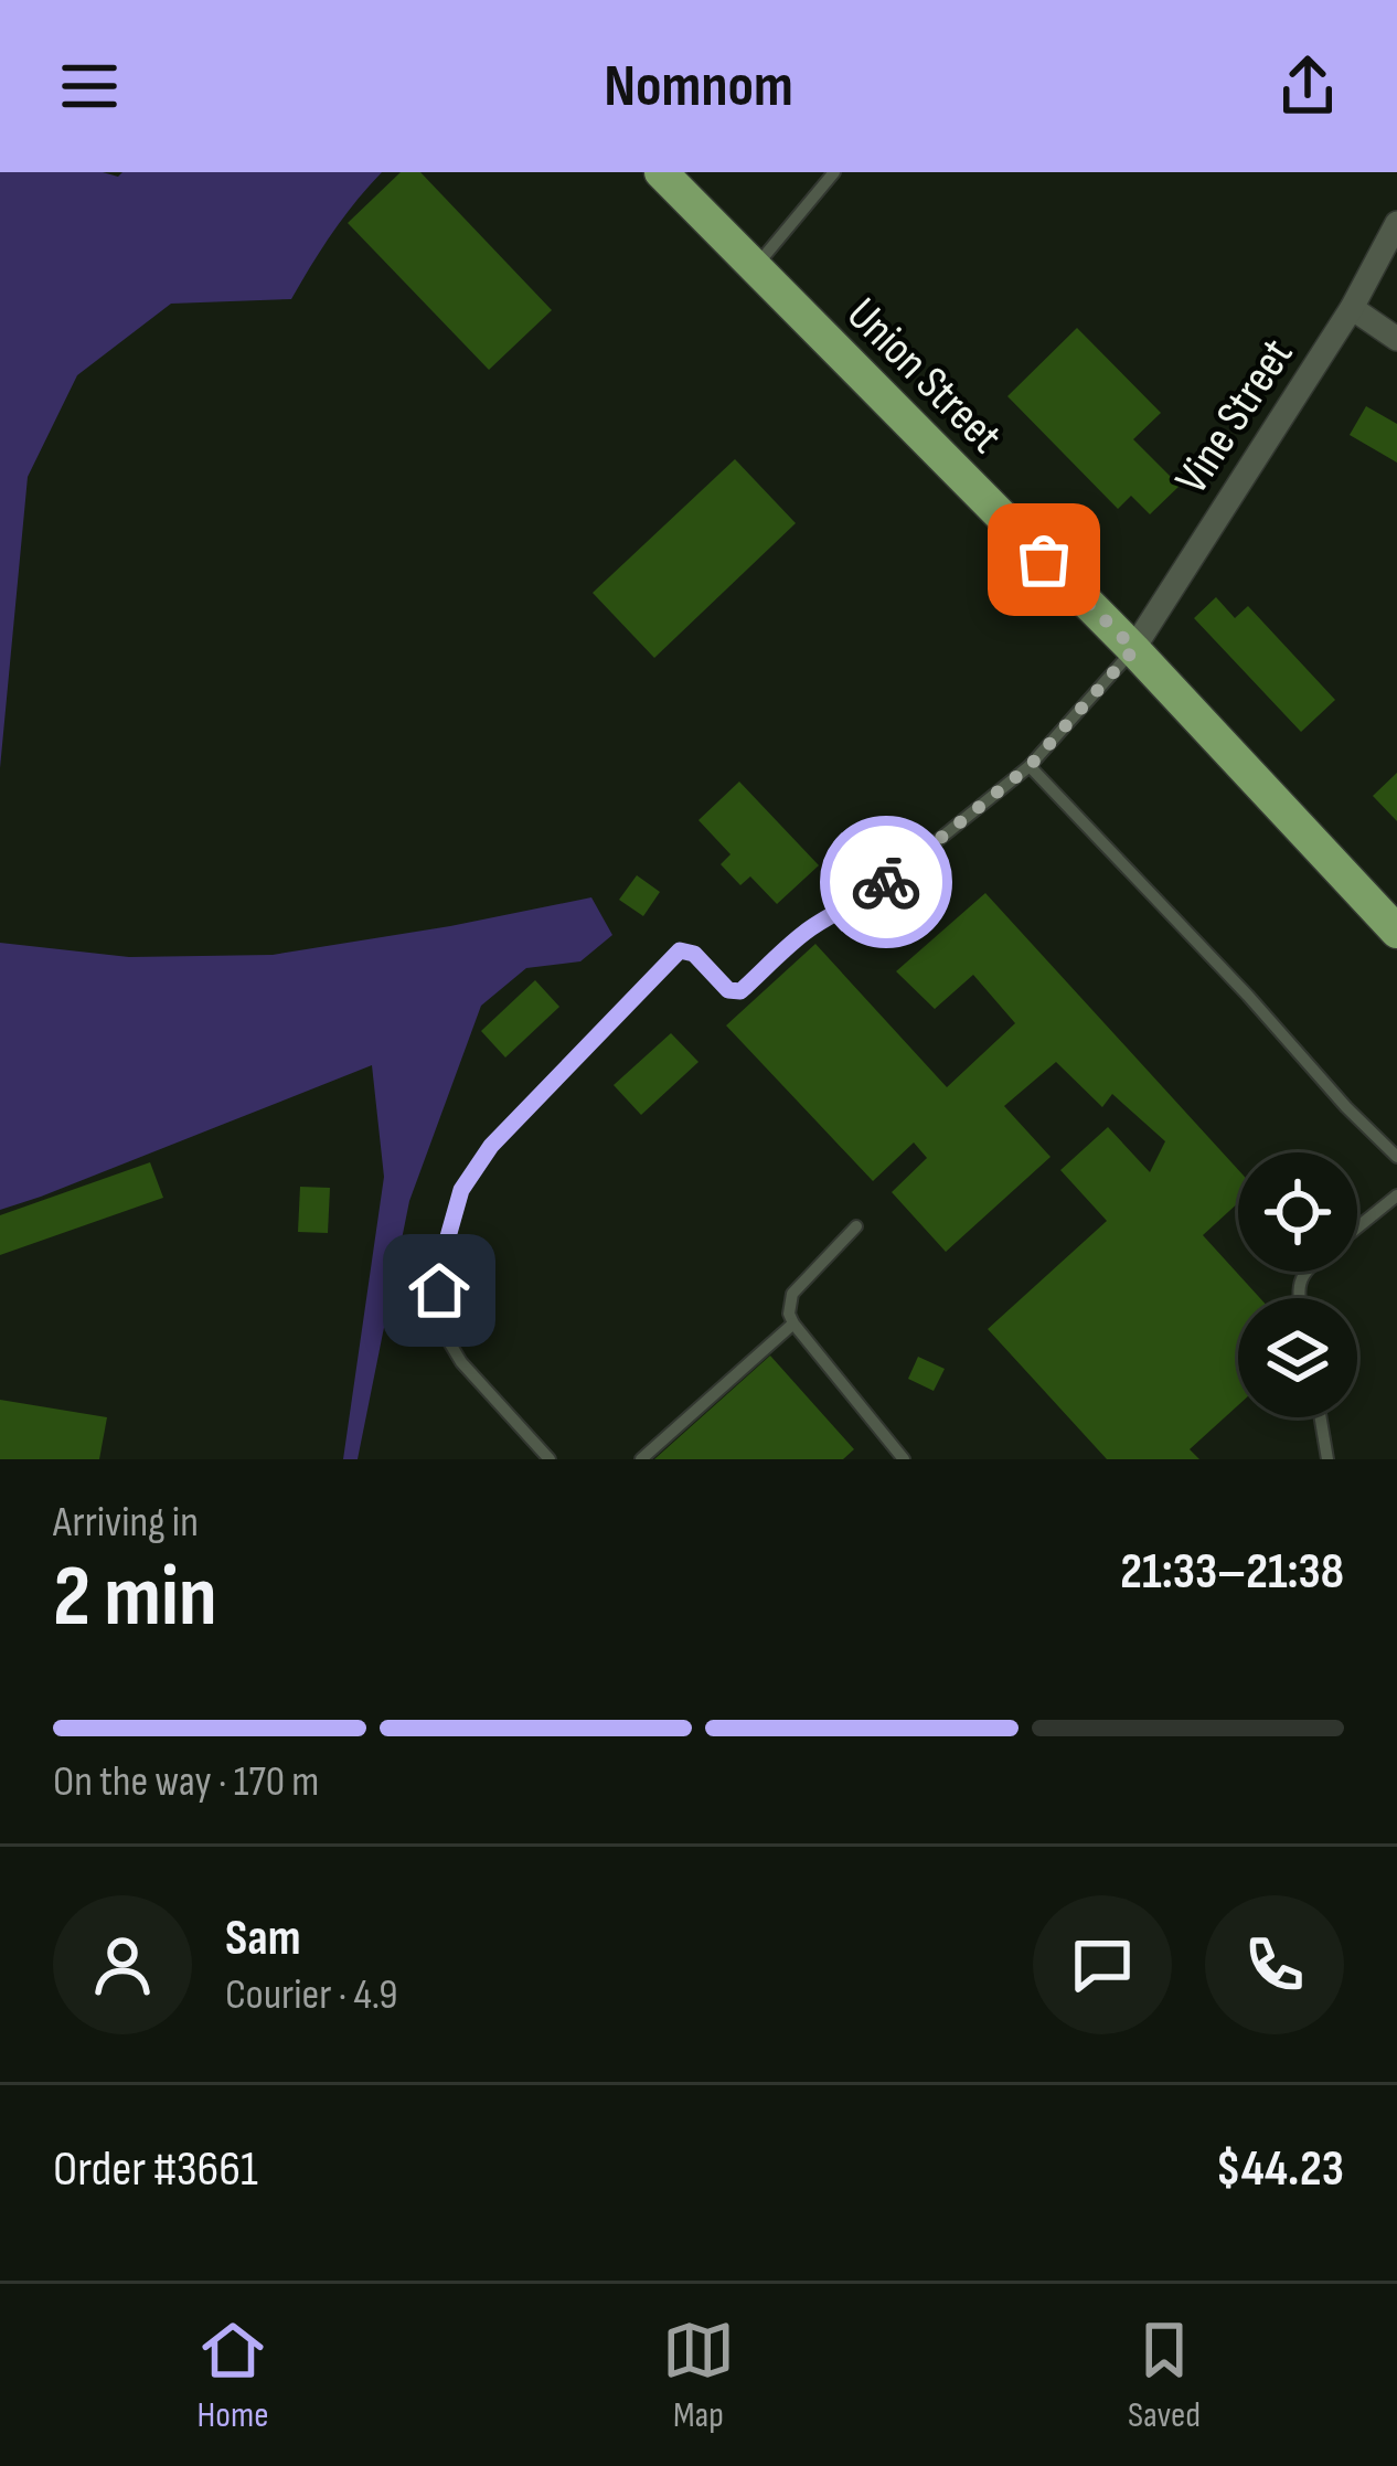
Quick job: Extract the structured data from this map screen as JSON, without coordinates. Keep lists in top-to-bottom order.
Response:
{
  "streets": {
    "main road": ["Union Street"],
    "street": ["Vine Street"]
  },
  "crossings": [
    ["Union Street", "Vine Street"]
  ],
  "page": {
    "header": "Nomnom",
    "heading": ["2 min", "Arriving in", "21:33–21:38"],
    "panel": [
      "Sam",
      "Courier · 4.9",
      "Order #3661",
      "$44.23"
    ],
    "bar": "On the way · 170 m",
    "tabs": ["Home", "Map", "Saved"]
  }
}
